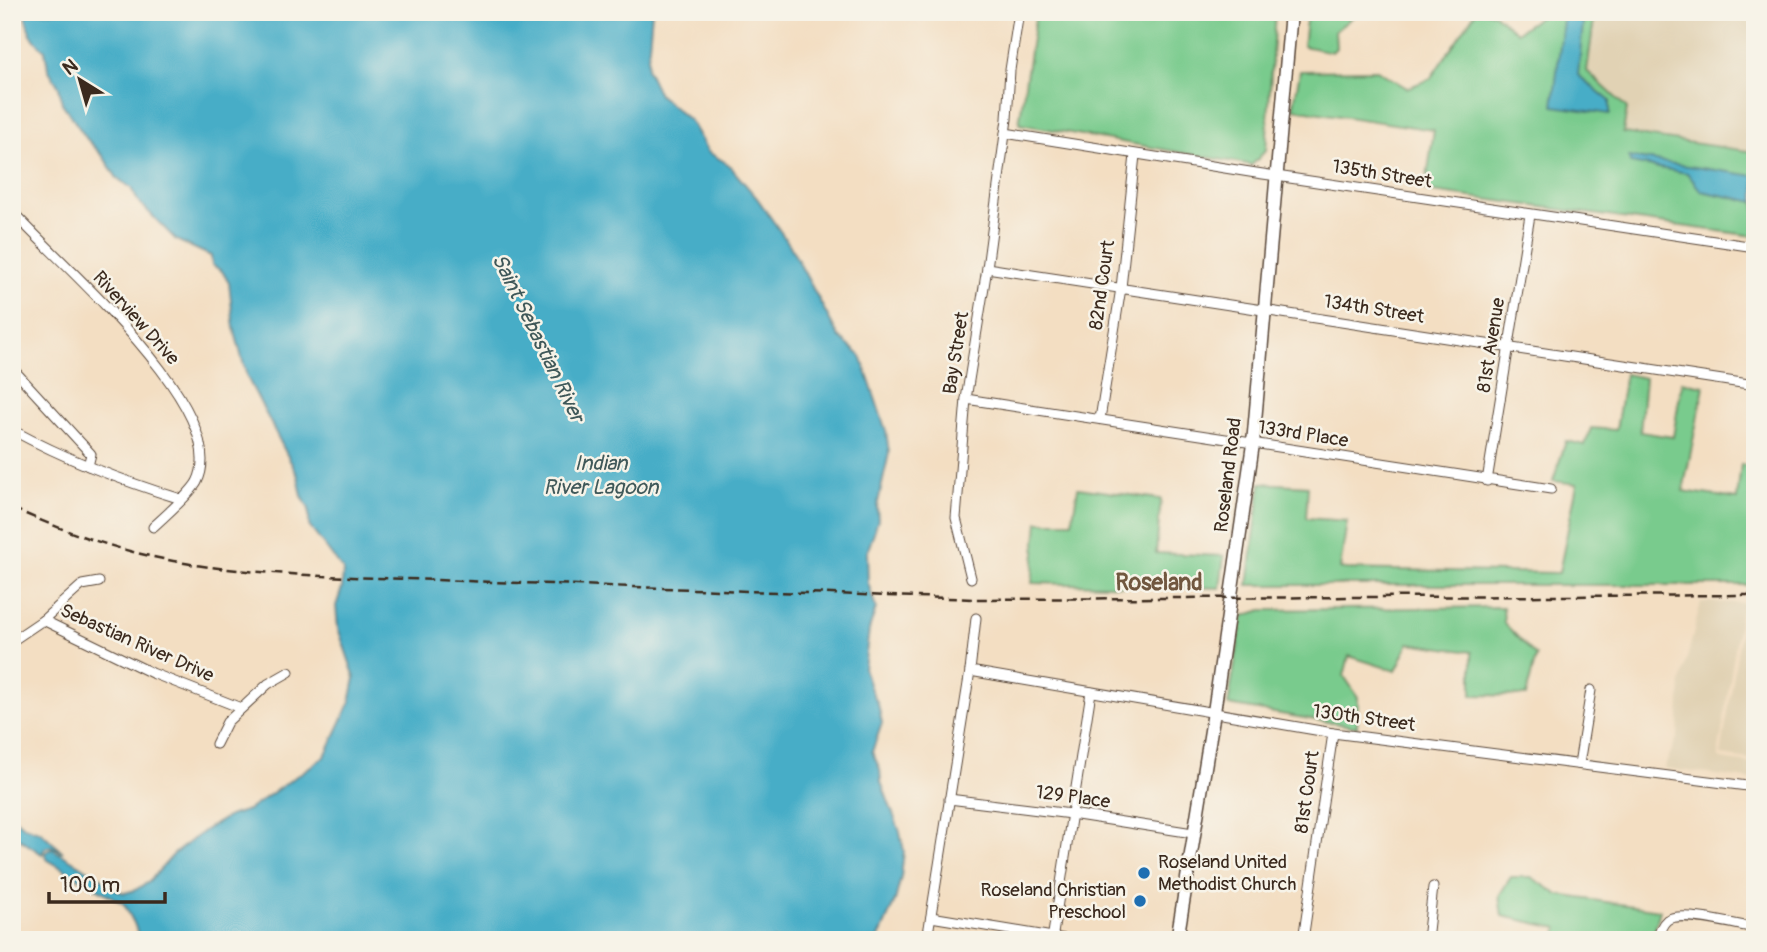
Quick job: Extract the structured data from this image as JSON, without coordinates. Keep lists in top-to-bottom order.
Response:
{
  "streets": {
    "main road": ["Roseland Road"],
    "street": [
      "135th Street",
      "82nd Court",
      "134th Street",
      "Riverview Drive",
      "81st Avenue",
      "Bay Street",
      "133rd Place",
      "Sebastian River Drive",
      "130th Street",
      "81st Court",
      "129 Place"
    ]
  },
  "crossings": [
    ["135th Street", "82nd Court"],
    ["135th Street", "81st Avenue"],
    ["135th Street", "Bay Street"],
    ["135th Street", "Roseland Road"],
    ["82nd Court", "134th Street"],
    ["82nd Court", "133rd Place"],
    ["134th Street", "81st Avenue"],
    ["134th Street", "Bay Street"],
    ["134th Street", "Roseland Road"],
    ["81st Avenue", "133rd Place"],
    ["Bay Street", "133rd Place"],
    ["133rd Place", "Roseland Road"],
    ["Roseland Road", "130th Street"],
    ["Roseland Road", "129 Place"],
    ["130th Street", "81st Court"]
  ],
  "districts": ["Roseland"],
  "water": ["Saint Sebastian River", "Indian River Lagoon"],
  "places": ["Roseland United Methodist Church", "Roseland Christian Preschool"],
  "scale_bar": "100 m",
  "north": "top left"
}
